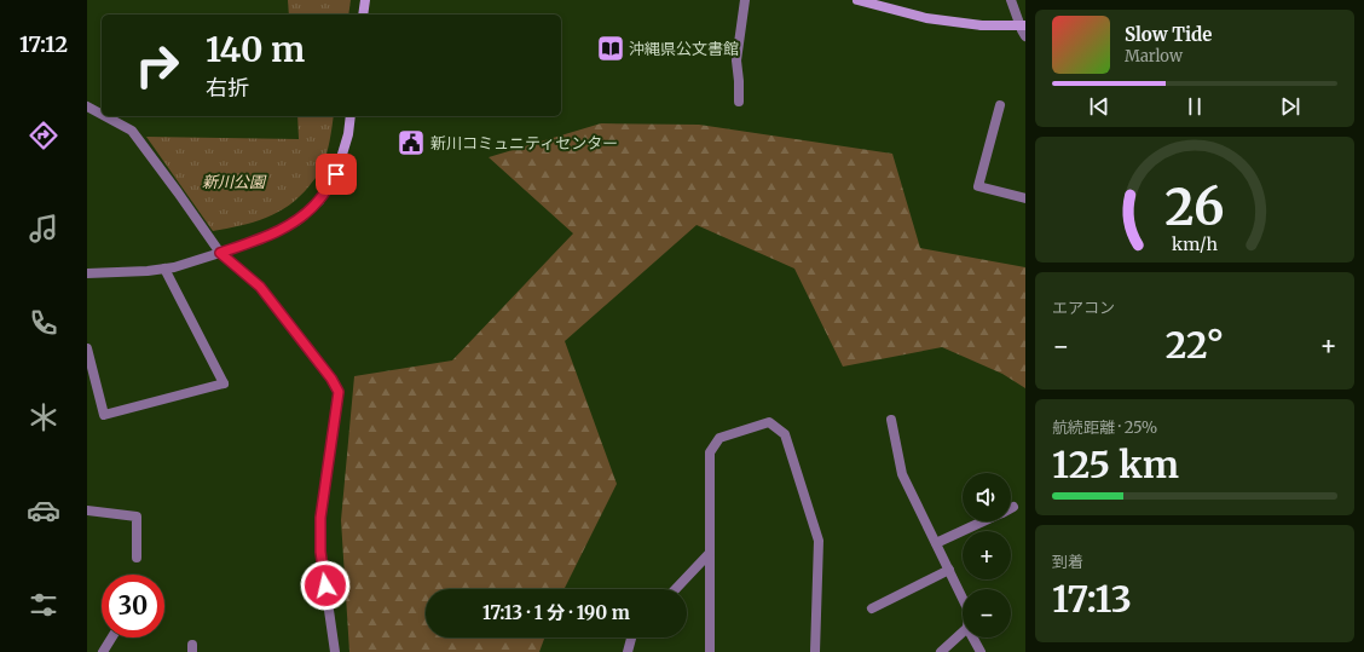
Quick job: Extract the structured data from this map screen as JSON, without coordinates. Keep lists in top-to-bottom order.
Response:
{
  "parks": ["新川公園"],
  "places": {
    "library": ["沖縄県公文書館"],
    "public building": ["新川コミュニティセンター"]
  },
  "page": {
    "tabs": "17:12",
    "turn": ["140 m", "右折"],
    "song": ["Slow Tide", "Marlow"],
    "tile": [
      "エアコン",
      ["航続距離 · 25%", "125 km"],
      ["到着", "17:13"]
    ],
    "heat": ["−", "22°", "+"],
    "map_buttons": ["+", "−"],
    "limit": "30",
    "trip": "17:13 · 1 分 · 190 m",
    "gauge": ["26", "km/h"]
  }
}
